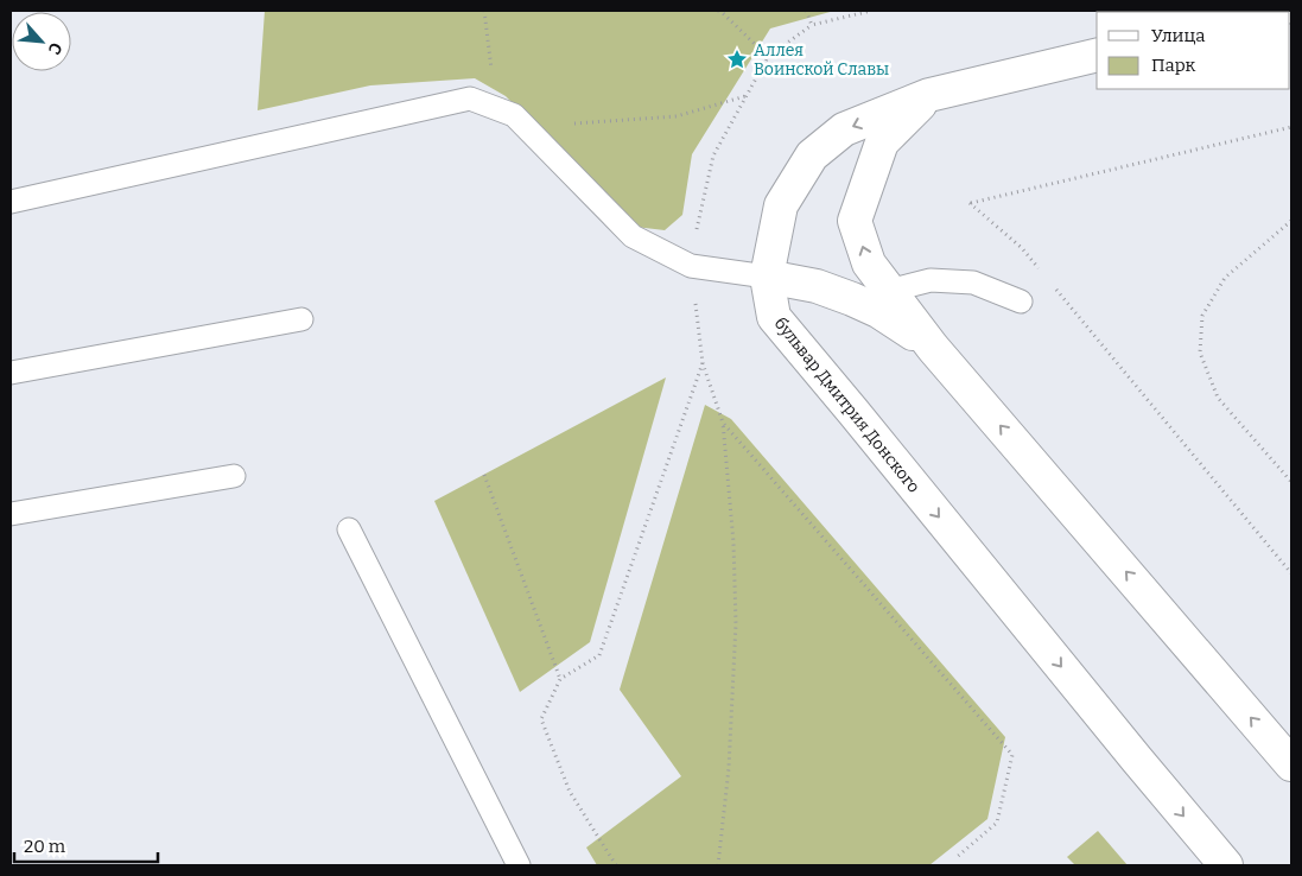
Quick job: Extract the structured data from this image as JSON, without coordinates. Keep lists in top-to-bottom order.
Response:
{
  "streets": {
    "street": ["бульвар Дмитрия Донского"]
  },
  "places": {
    "place": ["Аллея Воинской Славы"]
  },
  "legend": ["Улица", "Парк"],
  "scale_bar": "20 m",
  "north": "bottom right"
}
